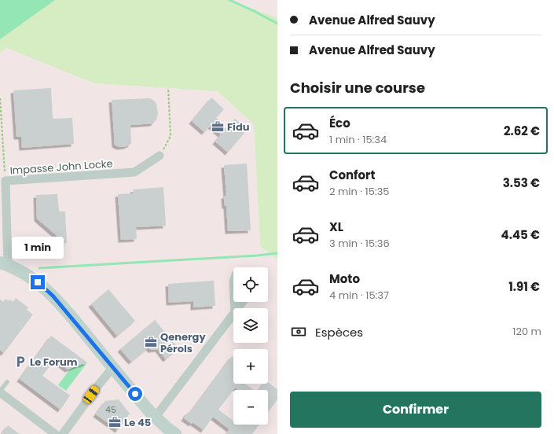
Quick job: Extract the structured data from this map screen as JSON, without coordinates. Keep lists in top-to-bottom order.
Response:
{
  "streets": {
    "street": ["Impasse John Locke"]
  },
  "places": {
    "office": ["Fidu", "Qenergy Pérols", "Le 45"],
    "parking": ["Le Forum"]
  },
  "house_numbers": ["45"],
  "page": {
    "banner": ["Avenue Alfred Sauvy", "Avenue Alfred Sauvy"],
    "heading": "Choisir une course",
    "list": [
      {
        "name": "Éco",
        "note": "1 min · 15:34",
        "value": "2.62 €"
      },
      {
        "name": "Confort",
        "note": "2 min · 15:35",
        "value": "3.53 €"
      },
      {
        "name": "XL",
        "note": "3 min · 15:36",
        "value": "4.45 €"
      },
      {
        "name": "Moto",
        "note": "4 min · 15:37",
        "value": "1.91 €"
      }
    ],
    "bubble": "1 min",
    "map_buttons": ["+", "−"],
    "pay": ["Espèces", "120 m"],
    "buttons": "Confirmer"
  }
}
